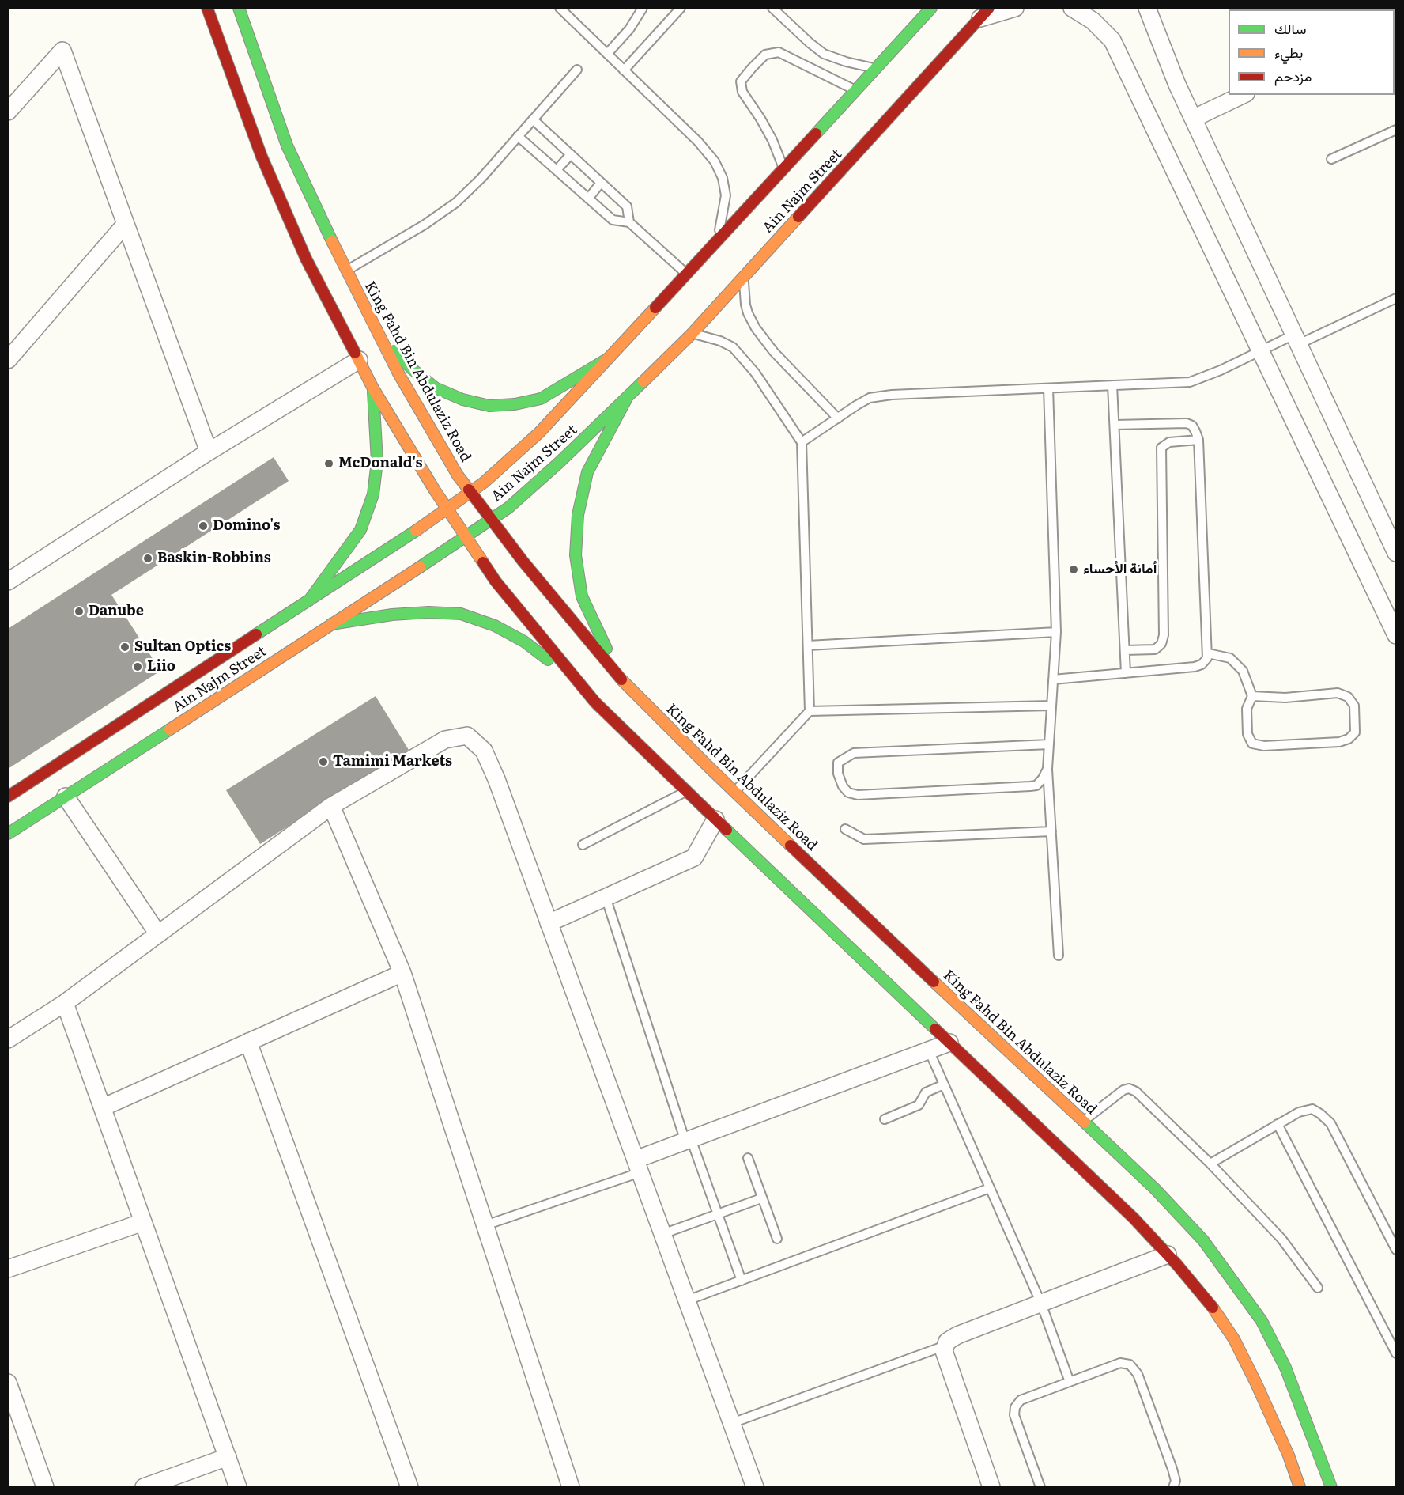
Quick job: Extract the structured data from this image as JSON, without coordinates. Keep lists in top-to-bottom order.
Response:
{
  "streets": {
    "main road": ["Ain Najm Street", "King Fahd Bin Abdulaziz Road"]
  },
  "crossings": [
    ["Ain Najm Street", "King Fahd Bin Abdulaziz Road"]
  ],
  "places": [
    "McDonald's",
    "Domino's",
    "Baskin-Robbins",
    "أمانة الأحساء",
    "Danube",
    "Sultan Optics",
    "Liio",
    "Tamimi Markets"
  ],
  "legend": ["سالك", "بطيء", "مزدحم"]
}
